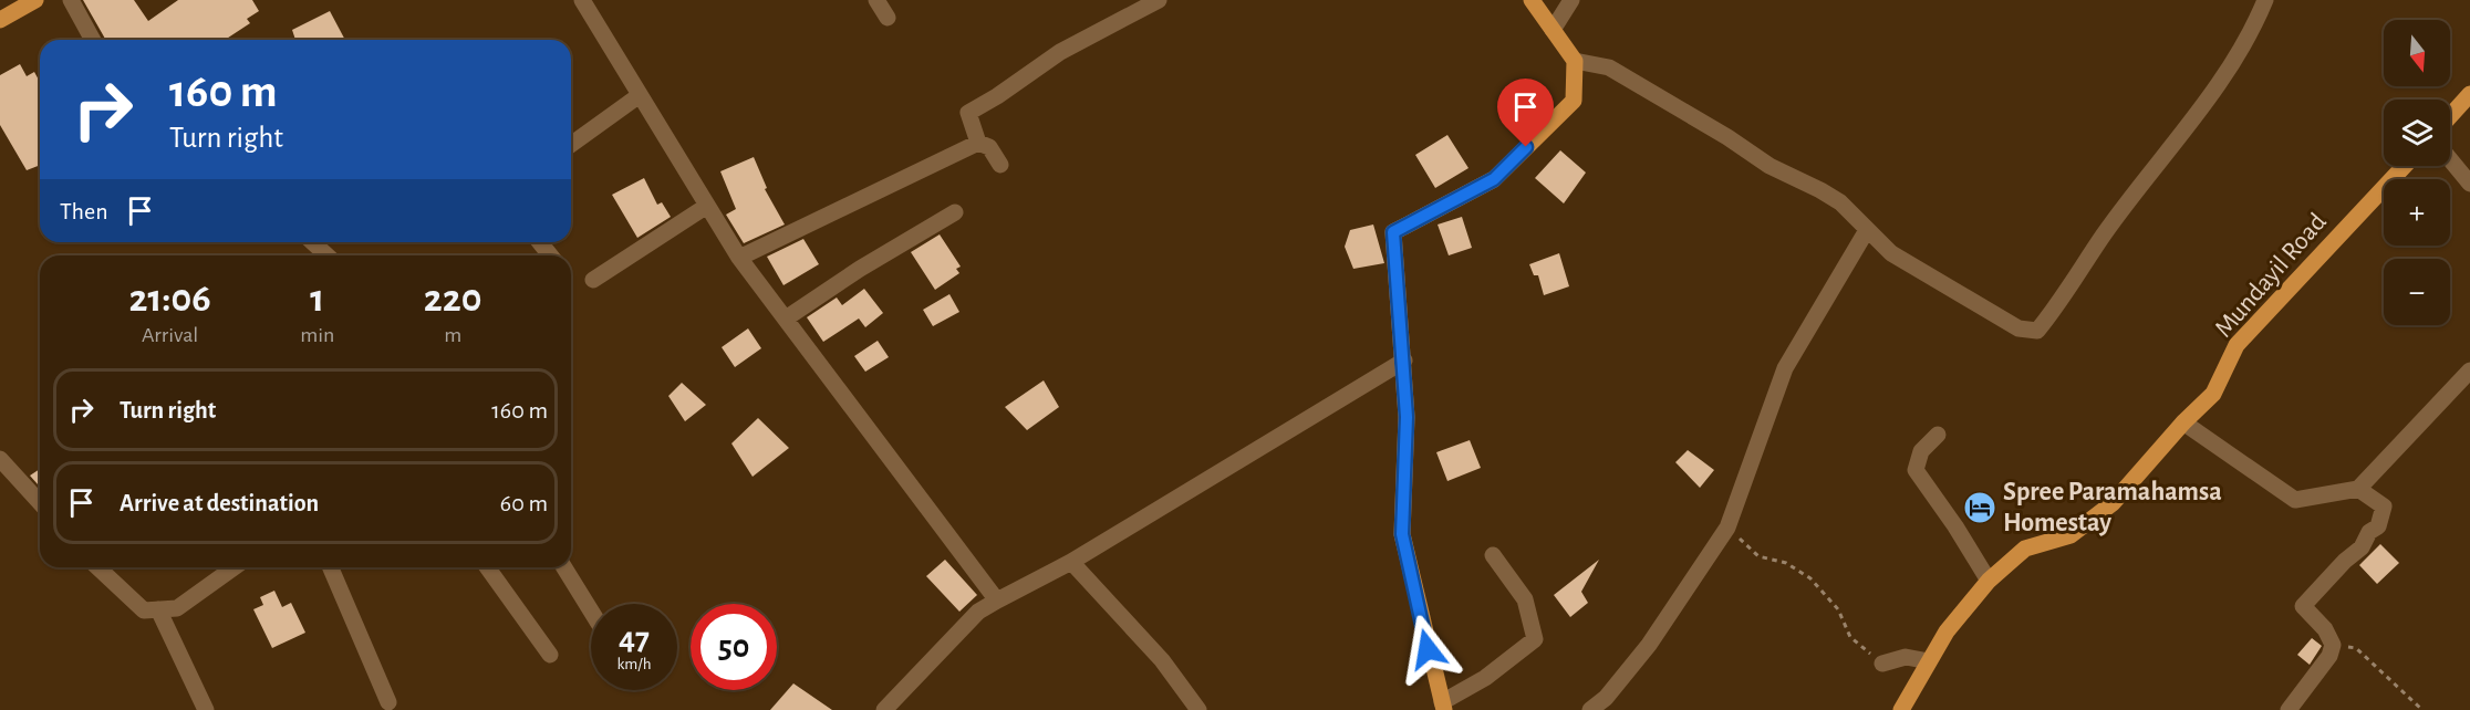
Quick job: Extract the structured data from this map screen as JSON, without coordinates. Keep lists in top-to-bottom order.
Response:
{
  "streets": {
    "main road": ["Mundayil Road"]
  },
  "places": {
    "hotel": ["Spree Paramahamsa Homestay"]
  },
  "north": "bottom",
  "page": {
    "map_buttons": ["+", "−"],
    "turn": ["160 m", "Turn right"],
    "then": "Then",
    "eta": [
      "21:06",
      "Arrival",
      "1",
      "min",
      "220",
      "m"
    ],
    "list": [
      {
        "name": "Turn right",
        "value": "160 m"
      },
      {
        "name": "Arrive at destination",
        "value": "60 m"
      }
    ],
    "speed": "47 km/h",
    "limit": "50"
  }
}
